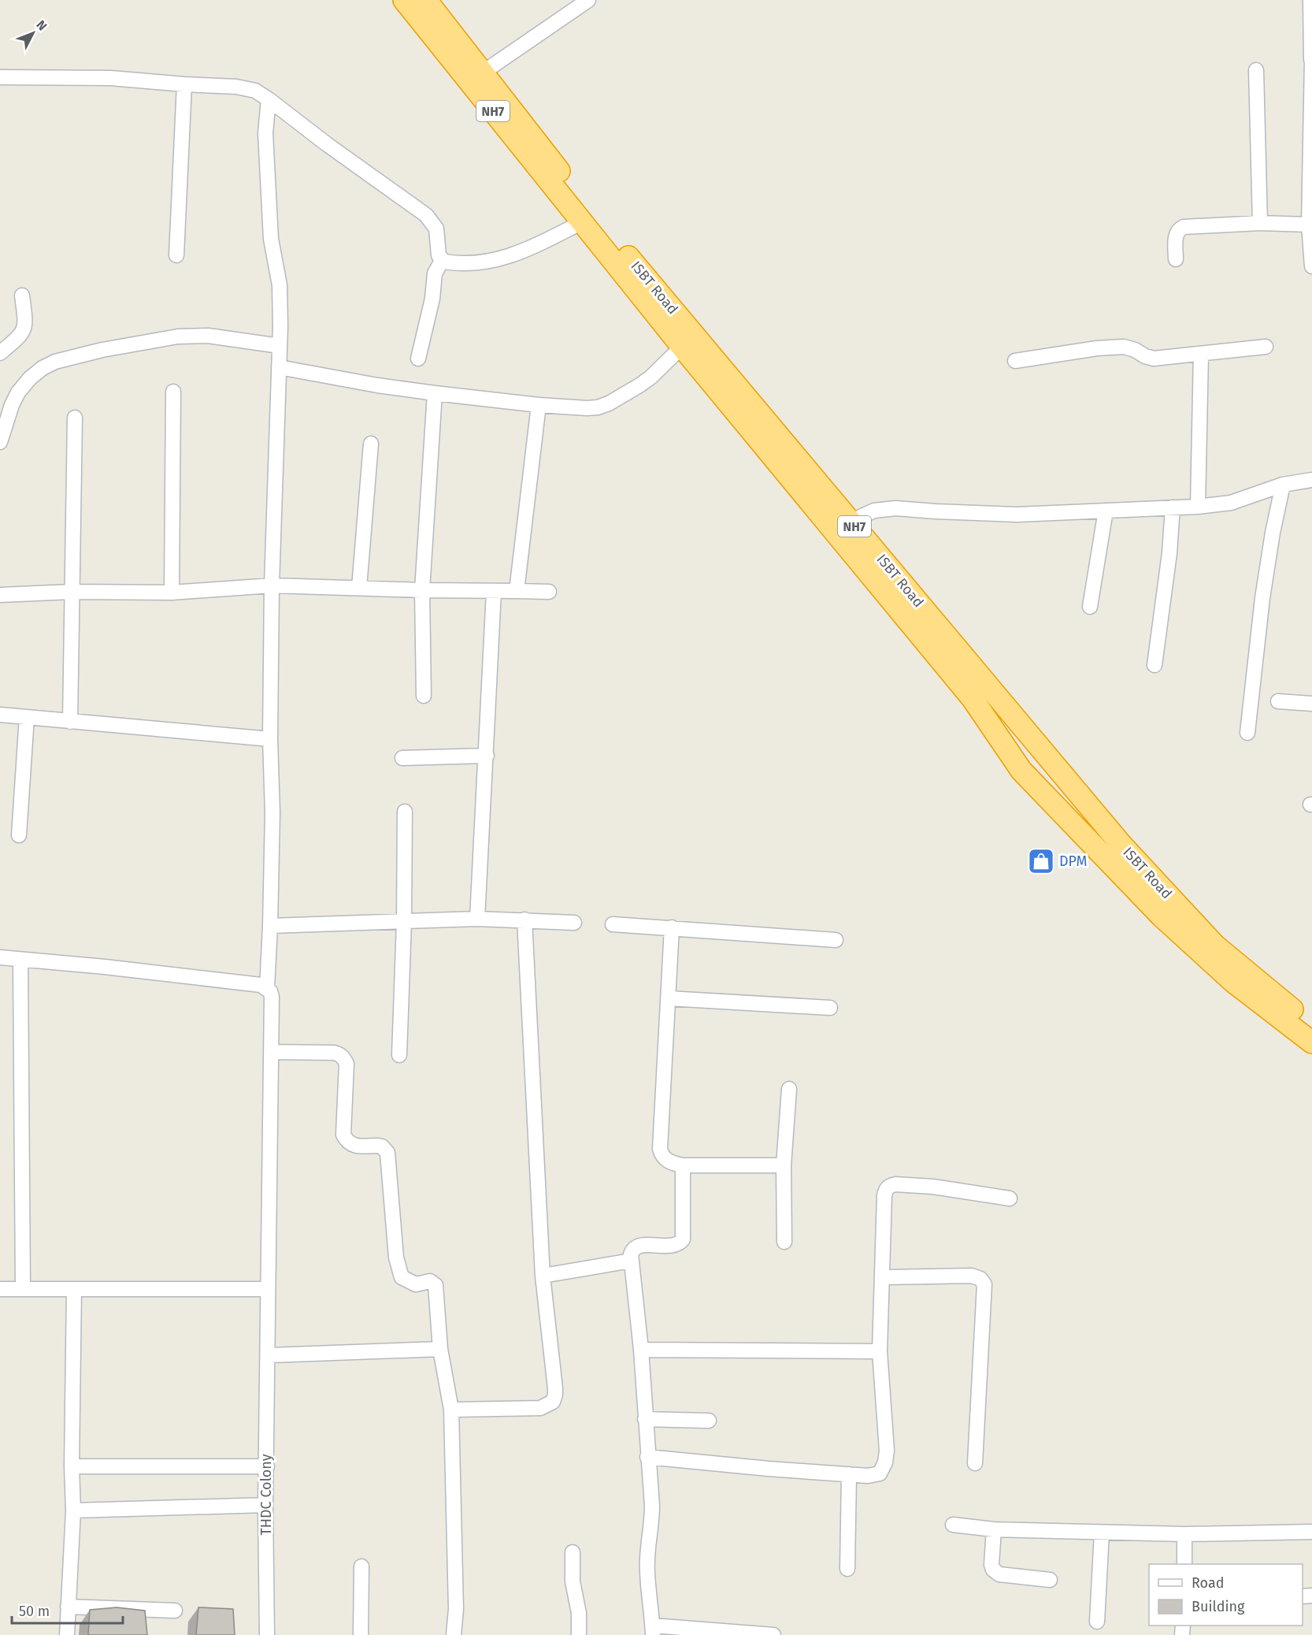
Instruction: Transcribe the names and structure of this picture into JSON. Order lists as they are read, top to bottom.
{
  "streets": {
    "highway": ["NH7", "ISBT Road"],
    "street": ["THDC Colony"]
  },
  "crossings": [
    ["NH7", "ISBT Road"]
  ],
  "places": {
    "shop": ["DPM"]
  },
  "legend": ["Road", "Building"],
  "scale_bar": "50 m",
  "north": "top right"
}
